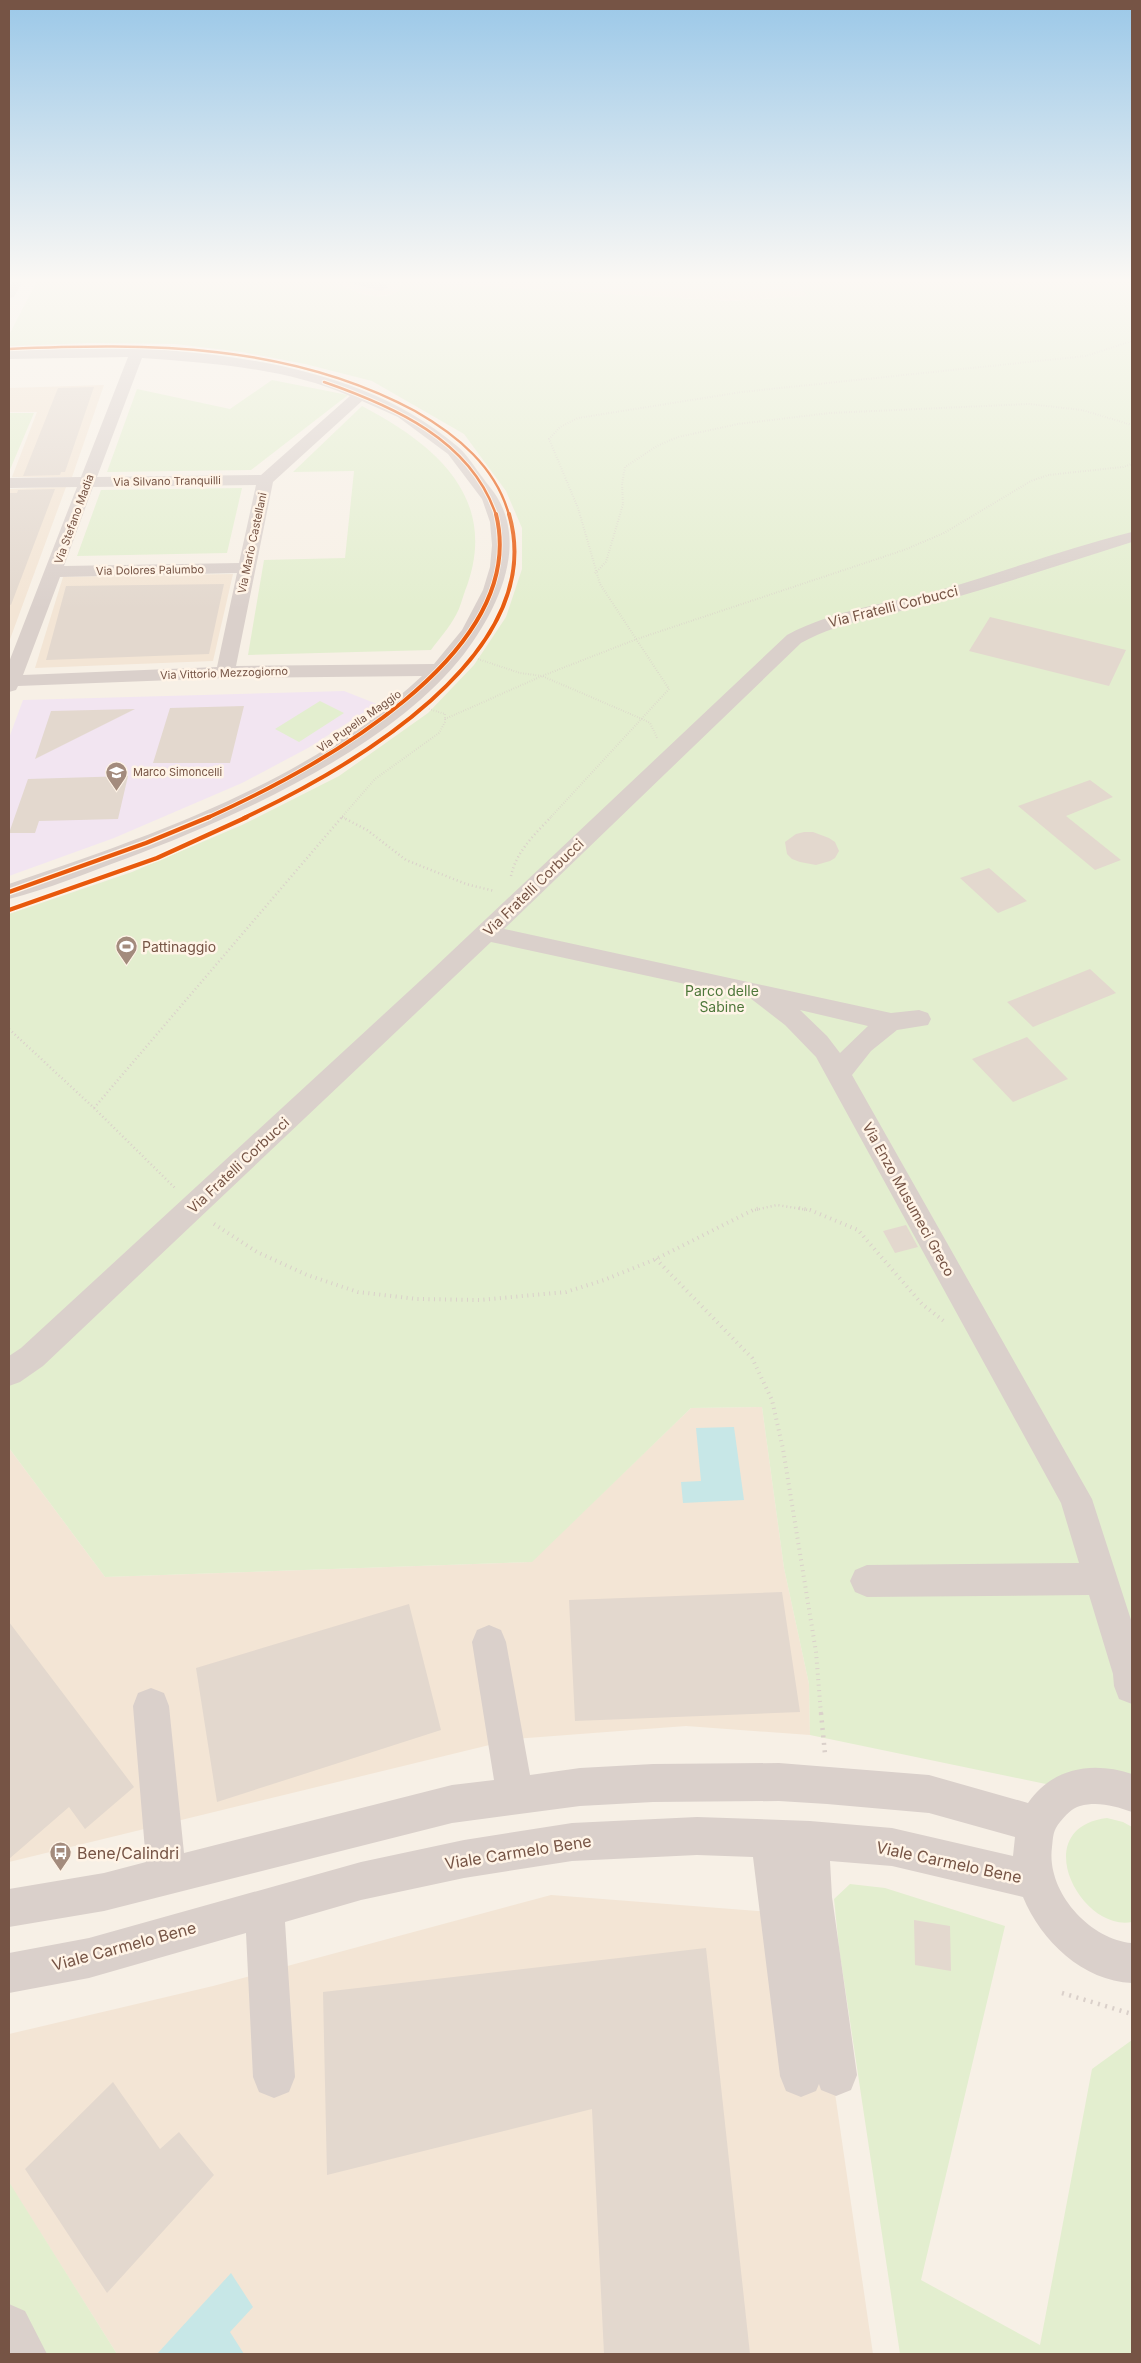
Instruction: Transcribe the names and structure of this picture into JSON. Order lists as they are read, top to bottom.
{
  "streets": {
    "street": [
      "Via Silvano Tranquilli",
      "Via Stefano Madia",
      "Via Mario Castellani",
      "Via Dolores Palumbo",
      "Via Fratelli Corbucci",
      "Via Vittorio Mezzogiorno",
      "Via Pupella Maggio",
      "Via Enzo Musumeci Greco",
      "Viale Carmelo Bene"
    ]
  },
  "crossings": [
    ["Via Silvano Tranquilli", "Via Stefano Madia"],
    ["Via Silvano Tranquilli", "Via Mario Castellani"],
    ["Via Stefano Madia", "Via Dolores Palumbo"],
    ["Via Stefano Madia", "Via Vittorio Mezzogiorno"],
    ["Via Mario Castellani", "Via Dolores Palumbo"],
    ["Via Mario Castellani", "Via Vittorio Mezzogiorno"],
    ["Via Mario Castellani", "Via Pupella Maggio"],
    ["Via Fratelli Corbucci", "Via Enzo Musumeci Greco"],
    ["Via Vittorio Mezzogiorno", "Via Pupella Maggio"]
  ],
  "parks": ["Parco delle Sabine"],
  "places": {
    "school or university": ["Marco Simoncelli"],
    "sports": ["Pattinaggio"],
    "bus stop": ["Bene/Calindri"]
  }
}
